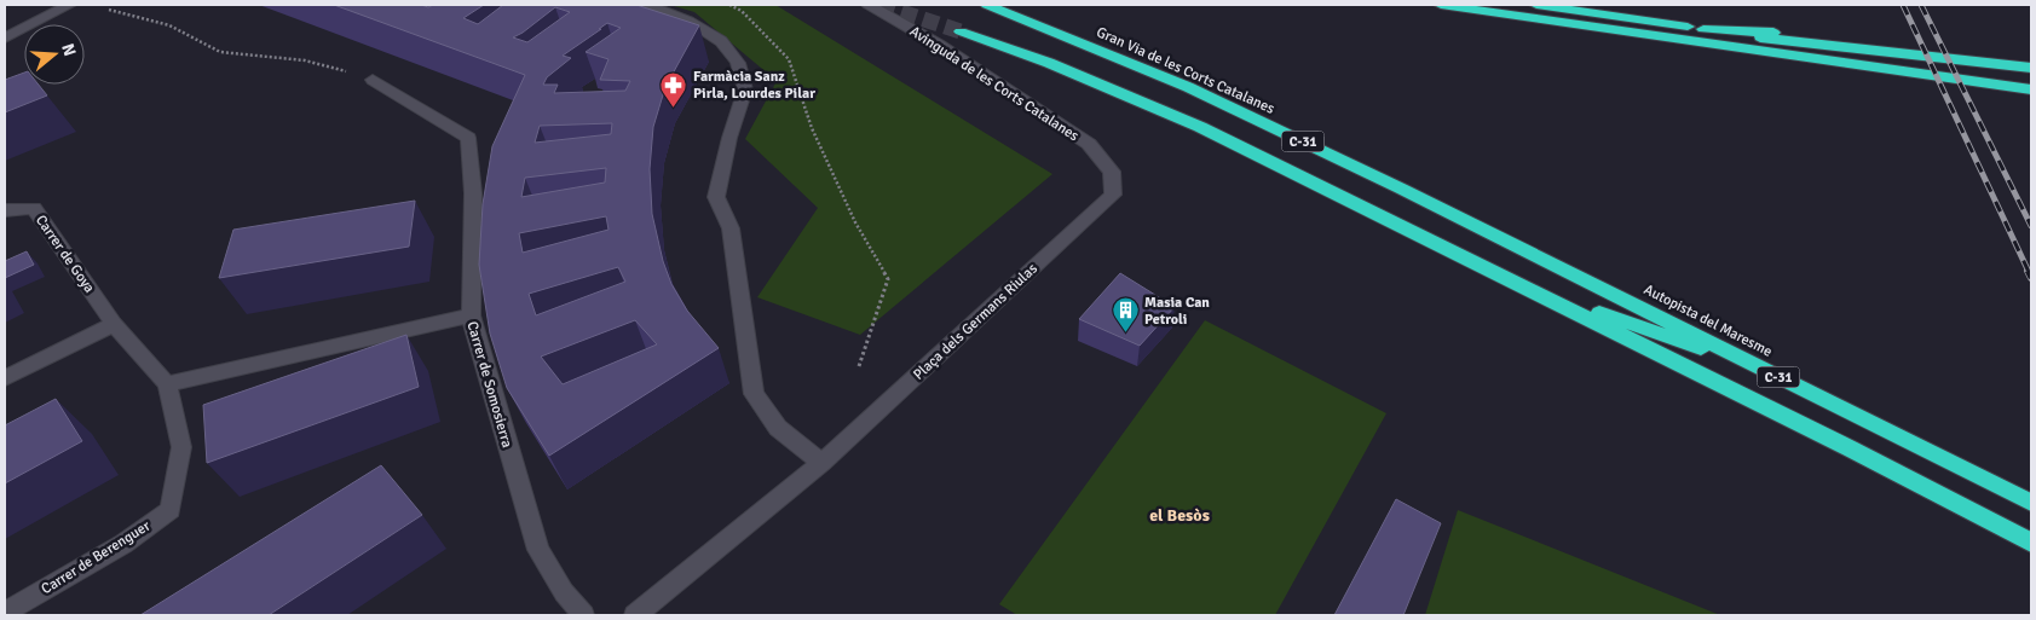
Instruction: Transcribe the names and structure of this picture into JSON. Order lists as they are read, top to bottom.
{
  "streets": {
    "highway": ["Gran Via de les Corts Catalanes", "C-31", "Autopista del Maresme"],
    "street": [
      "Avinguda de les Corts Catalanes",
      "Carrer de Goya",
      "Plaça dels Germans Riulas",
      "Carrer de Somosierra",
      "Carrer de Berenguer"
    ]
  },
  "crossings": [
    ["Gran Via de les Corts Catalanes", "Autopista del Maresme"],
    ["Avinguda de les Corts Catalanes", "Plaça dels Germans Riulas"]
  ],
  "districts": ["el Besòs"],
  "places": {
    "pharmacy": ["Farmàcia Sanz Pirla, Lourdes Pilar"],
    "building": ["Masia Can Petroli"]
  },
  "north": "right"
}
